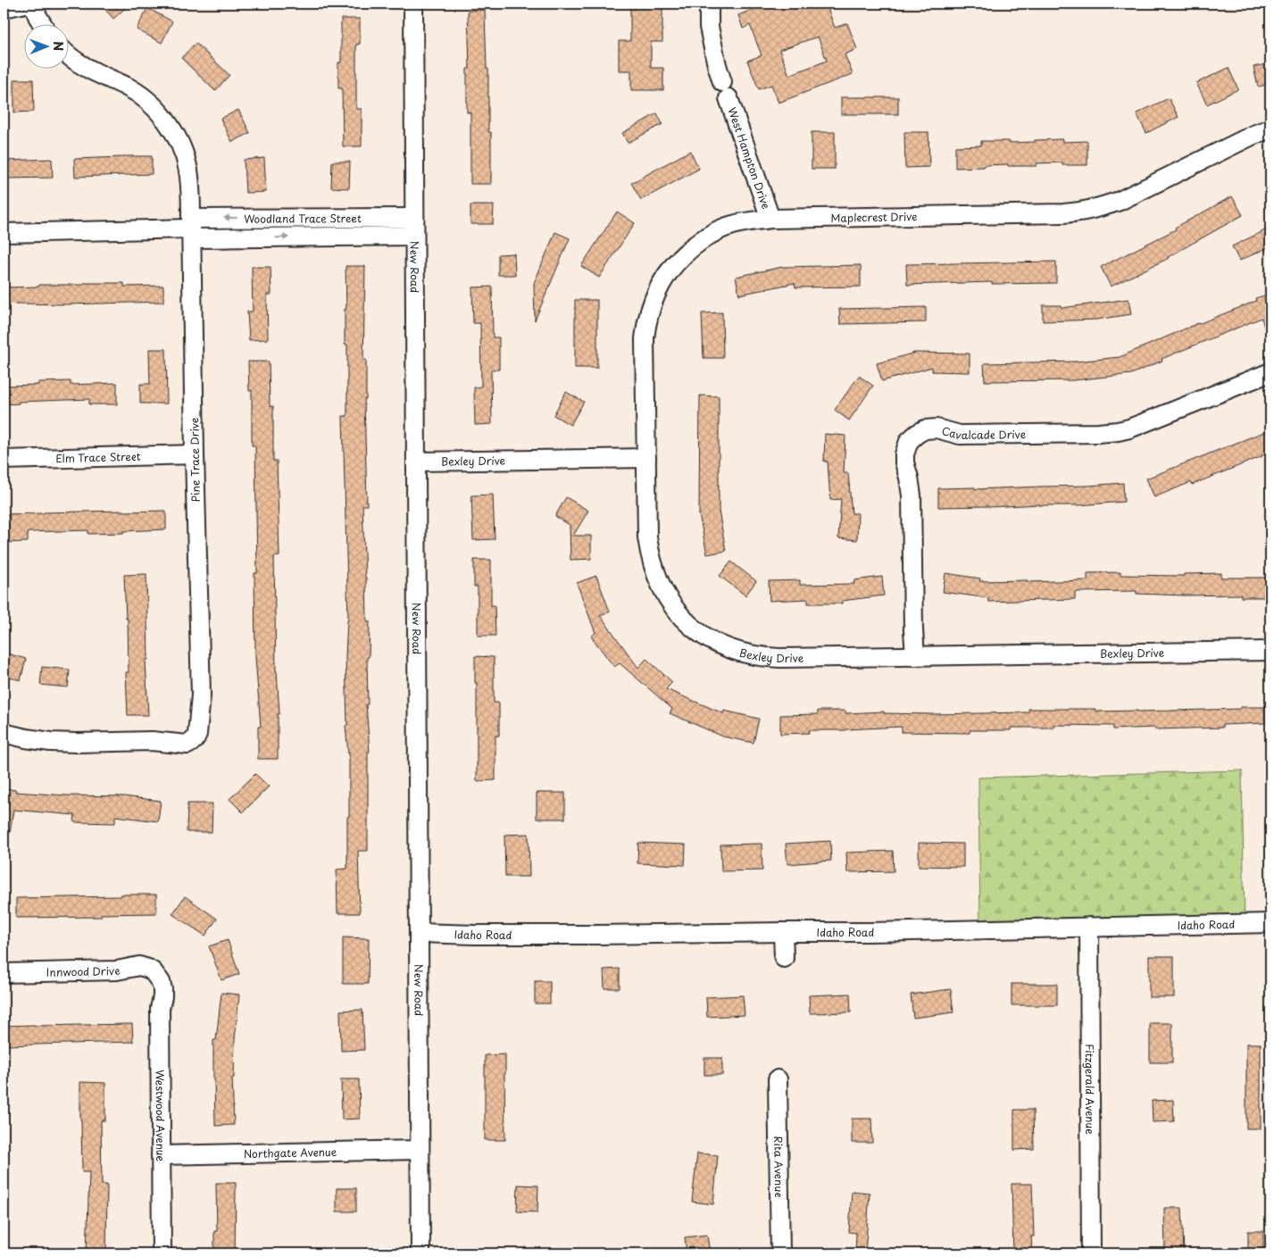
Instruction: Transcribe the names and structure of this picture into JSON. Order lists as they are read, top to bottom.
{
  "streets": {
    "street": [
      "West Hampton Drive",
      "Maplecrest Drive",
      "Woodland Trace Street",
      "New Road",
      "Cavalcade Drive",
      "Elm Trace Street",
      "Pine Trace Drive",
      "Bexley Drive",
      "Idaho Road",
      "Innwood Drive",
      "Fitzgerald Avenue",
      "Westwood Avenue",
      "Northgate Avenue",
      "Rita Avenue"
    ]
  },
  "crossings": [
    ["West Hampton Drive", "Maplecrest Drive"],
    ["Maplecrest Drive", "Bexley Drive"],
    ["Woodland Trace Street", "New Road"],
    ["Woodland Trace Street", "Pine Trace Drive"],
    ["New Road", "Bexley Drive"],
    ["New Road", "Idaho Road"],
    ["New Road", "Northgate Avenue"],
    ["Cavalcade Drive", "Bexley Drive"],
    ["Elm Trace Street", "Pine Trace Drive"],
    ["Idaho Road", "Fitzgerald Avenue"],
    ["Innwood Drive", "Westwood Avenue"],
    ["Westwood Avenue", "Northgate Avenue"]
  ],
  "north": "right"
}
